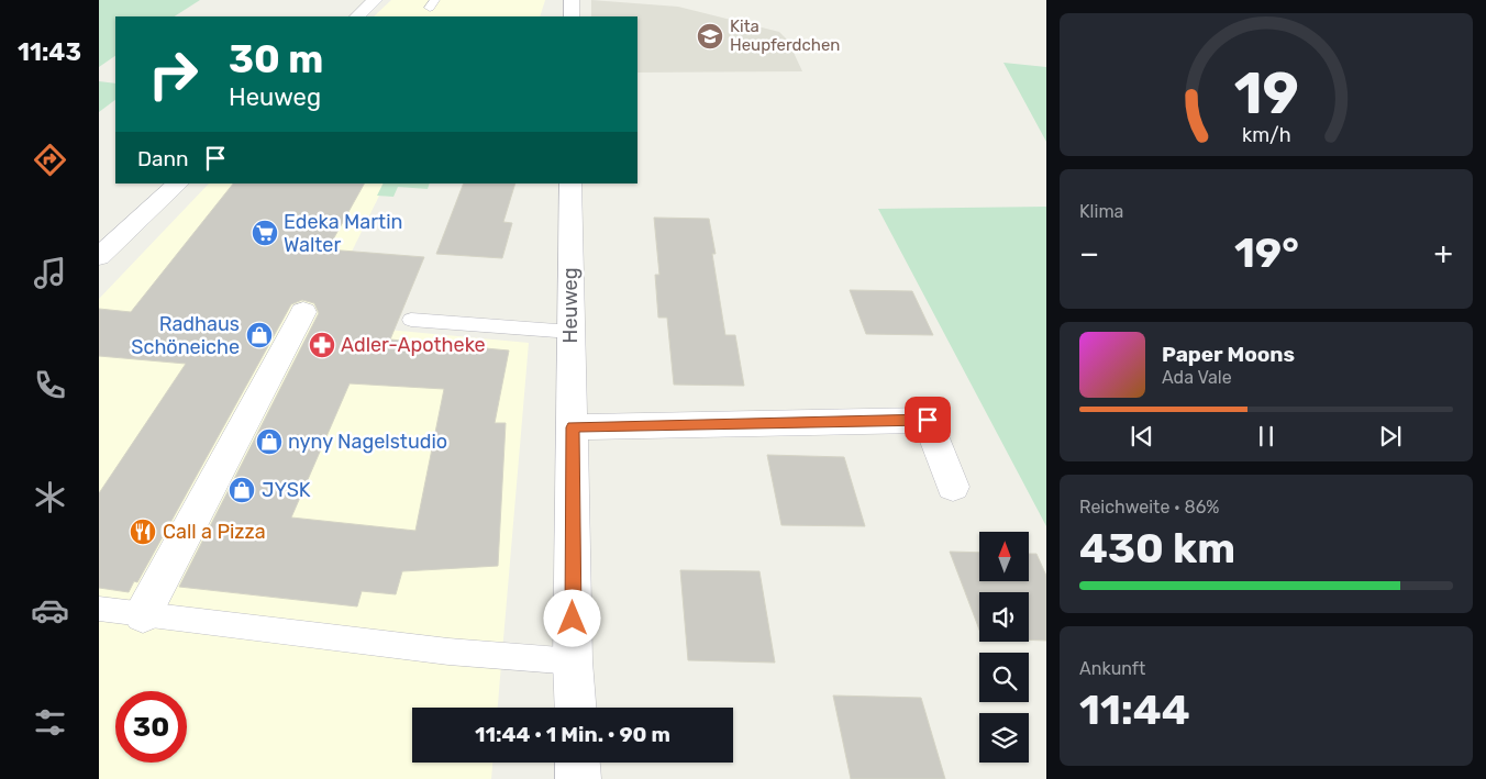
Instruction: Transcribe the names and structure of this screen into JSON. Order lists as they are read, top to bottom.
{
  "streets": {
    "street": ["Heuweg"]
  },
  "places": {
    "school or university": ["Kita Heupferdchen"],
    "supermarket": ["Edeka Martin Walter"],
    "shop": ["Radhaus Schöneiche", "nyny Nagelstudio", "JYSK"],
    "pharmacy": ["Adler-Apotheke"],
    "restaurant": ["Call a Pizza"]
  },
  "north": "top",
  "page": {
    "tabs": "11:43",
    "turn": ["30 m", "Heuweg"],
    "then": "Dann",
    "tile": [
      "Klima",
      ["Reichweite · 86%", "430 km"],
      ["Ankunft", "11:44"]
    ],
    "heat": ["−", "19°", "+"],
    "song": ["Paper Moons", "Ada Vale"],
    "limit": "30",
    "trip": "11:44 · 1 Min. · 90 m",
    "gauge": ["19", "km/h"]
  }
}
